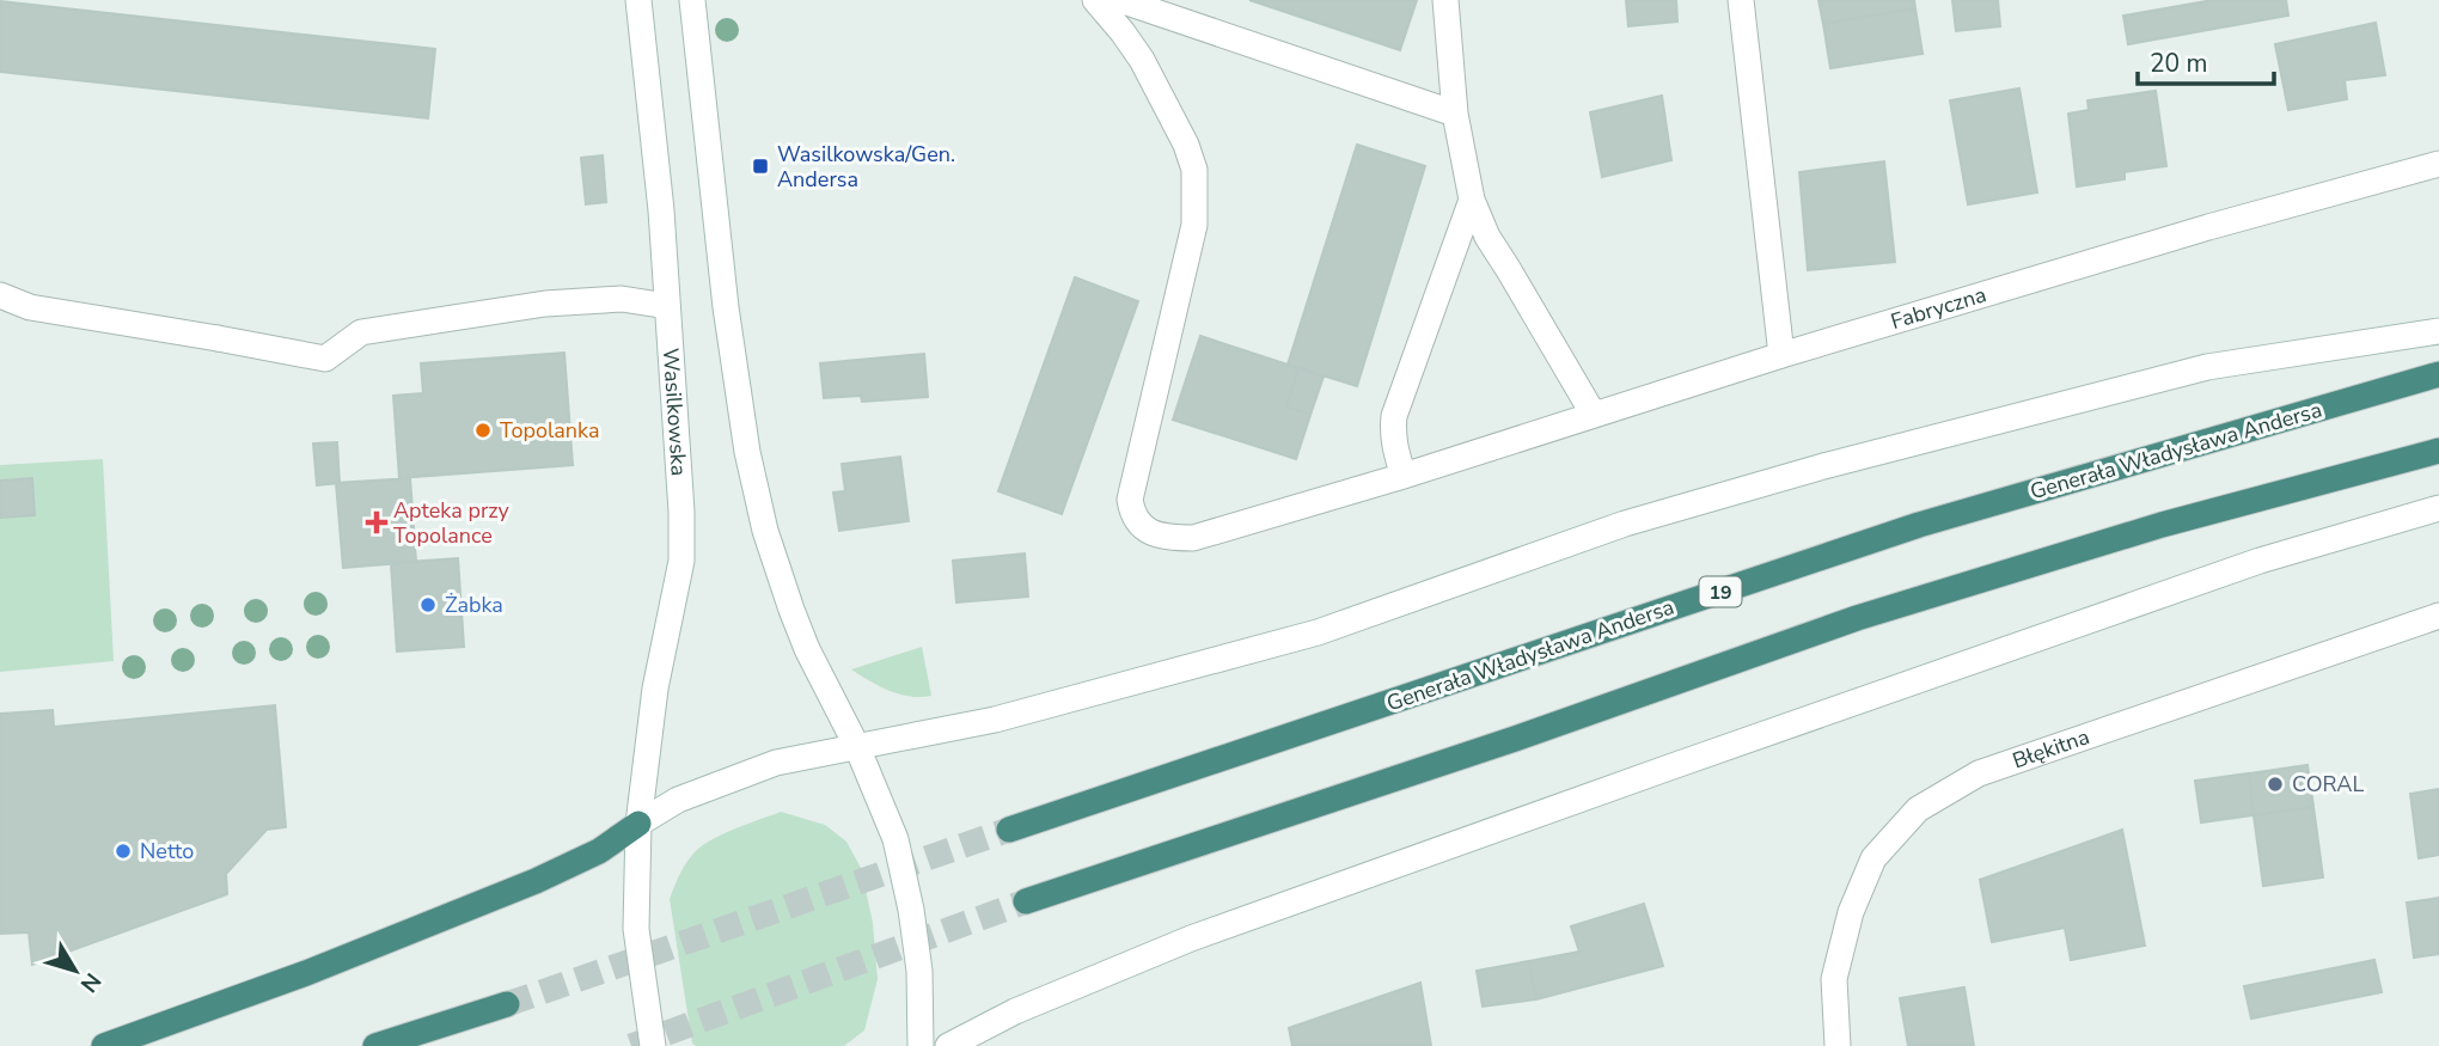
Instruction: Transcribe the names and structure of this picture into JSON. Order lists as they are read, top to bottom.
{
  "streets": {
    "highway": ["Generała Władysława Andersa", "19"],
    "main road": ["Fabryczna", "Wasilkowska", "Błękitna"]
  },
  "places": {
    "transit": ["Wasilkowska/Gen. Andersa"],
    "other": [
      "Topolanka",
      "Żabka",
      "CORAL",
      "Netto"
    ],
    "health": ["Apteka przy Topolance"]
  },
  "scale_bar": "20 m",
  "north": "bottom right"
}
